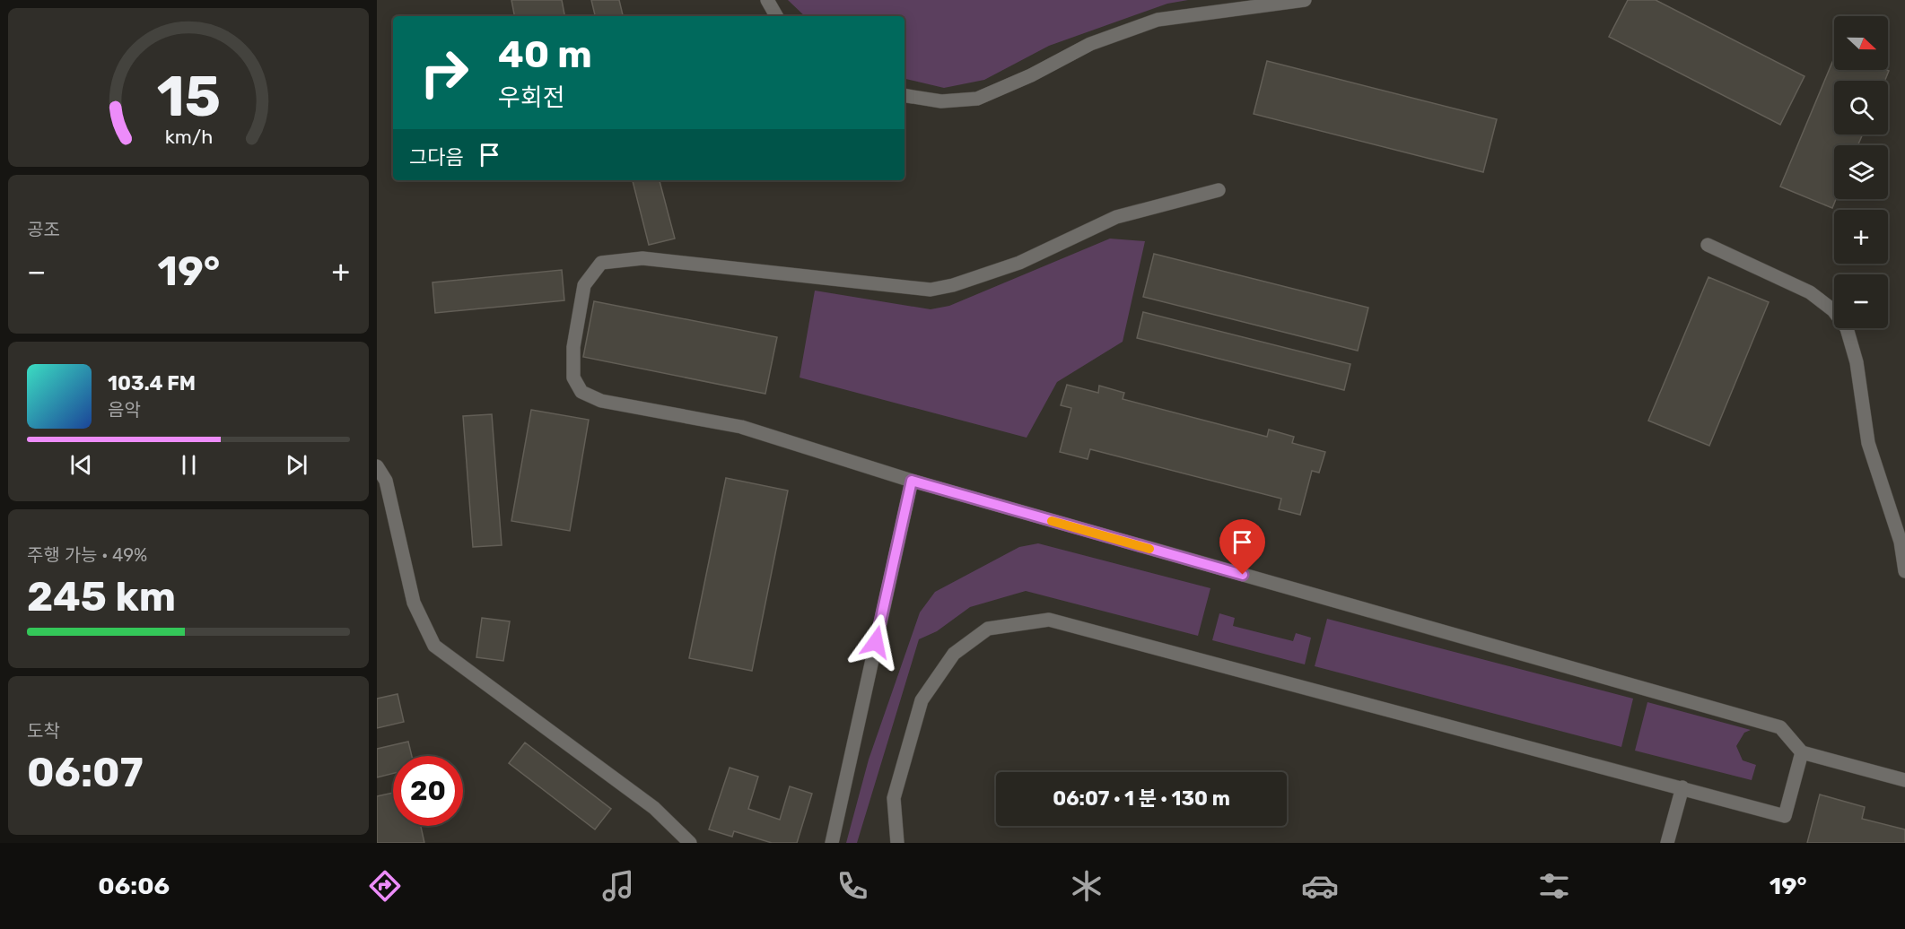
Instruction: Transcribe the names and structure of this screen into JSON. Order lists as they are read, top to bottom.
{
  "north": "right",
  "page": {
    "map_buttons": ["+", "−"],
    "turn": ["40 m", "우회전"],
    "then": "그다음",
    "tile": [
      "공조",
      ["주행 가능 · 49%", "245 km"],
      ["도착", "06:07"]
    ],
    "heat": ["−", "19°", "+"],
    "song": ["103.4 FM", "음악"],
    "limit": "20",
    "trip": "06:07 · 1 분 · 130 m",
    "tabs": ["06:06", "19°"],
    "gauge": ["15", "km/h"]
  }
}
